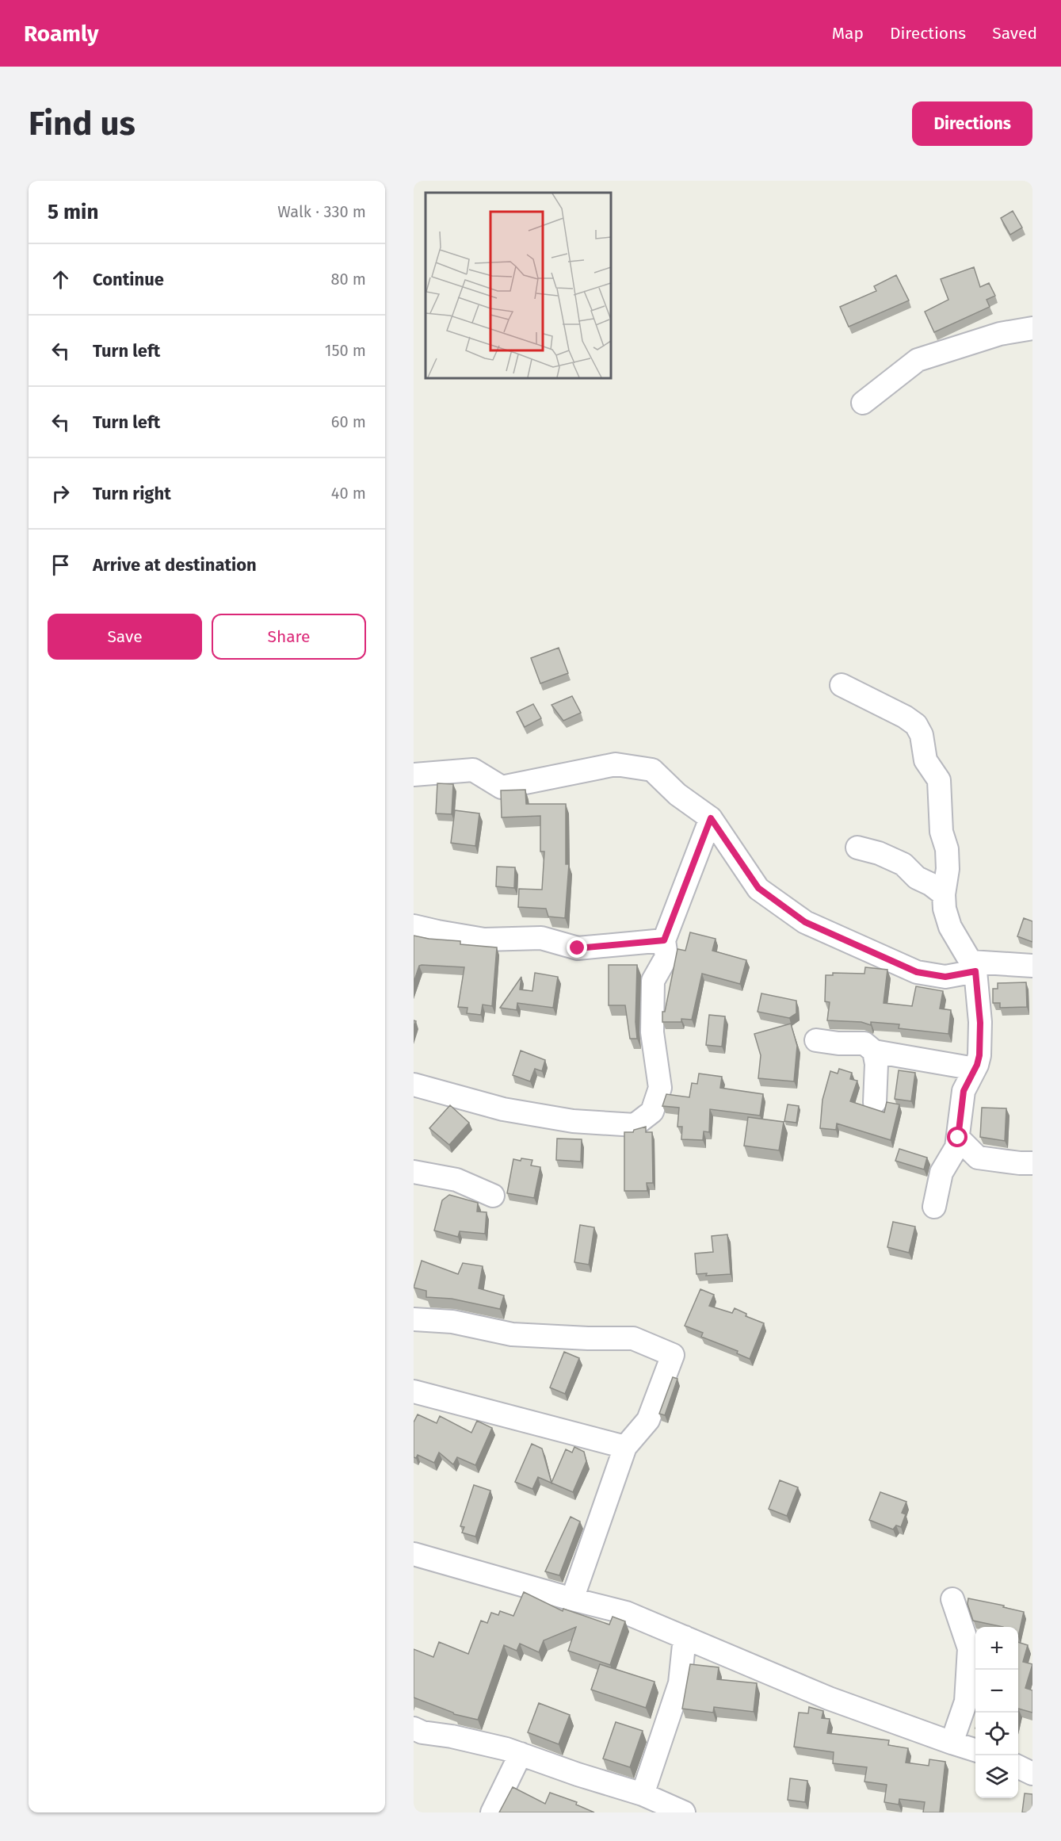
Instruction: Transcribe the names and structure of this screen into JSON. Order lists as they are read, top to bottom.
{
  "page": {
    "header": "Roamly",
    "nav": ["Map", "Directions", "Saved"],
    "buttons": [
      "Directions",
      ["Save", "Share"]
    ],
    "title": "Find us",
    "heading": ["5 min", "Walk · 330 m"],
    "list": [
      ["Continue", "80 m"],
      ["Turn left", "150 m"],
      ["Turn left", "60 m"],
      ["Turn right", "40 m"],
      "Arrive at destination"
    ],
    "map_buttons": ["+", "−"]
  }
}
